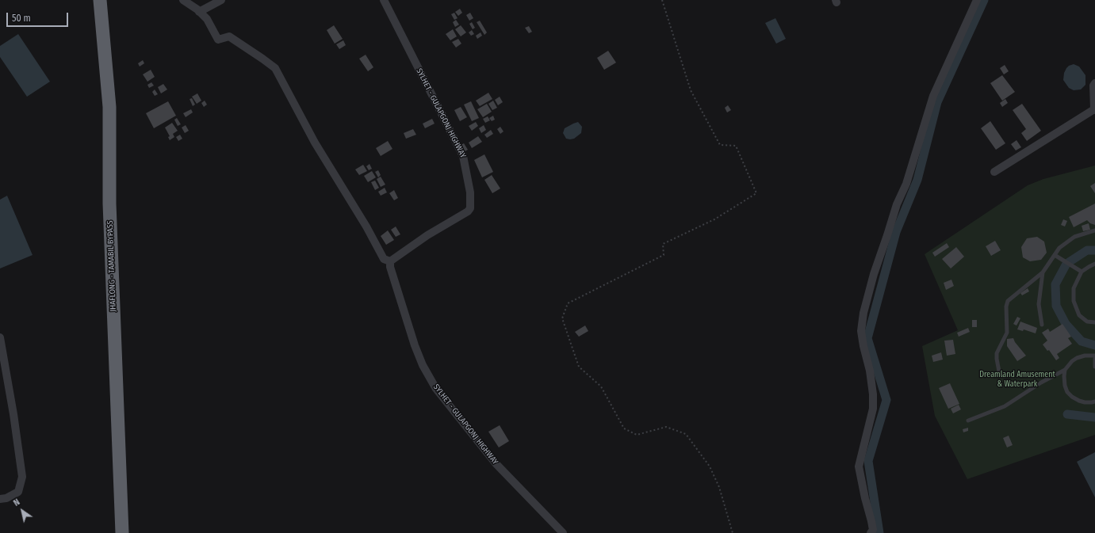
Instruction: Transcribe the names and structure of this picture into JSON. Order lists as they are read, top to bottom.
{
  "streets": {
    "highway": ["JHAFLONG - TAMABIL BYPASS"],
    "street": ["SYLHET - GULAPGONJ HIGHWAY"]
  },
  "parks": ["Dreamland Amusement & Waterpark"],
  "scale_bar": "50 m",
  "north": "top left"
}
